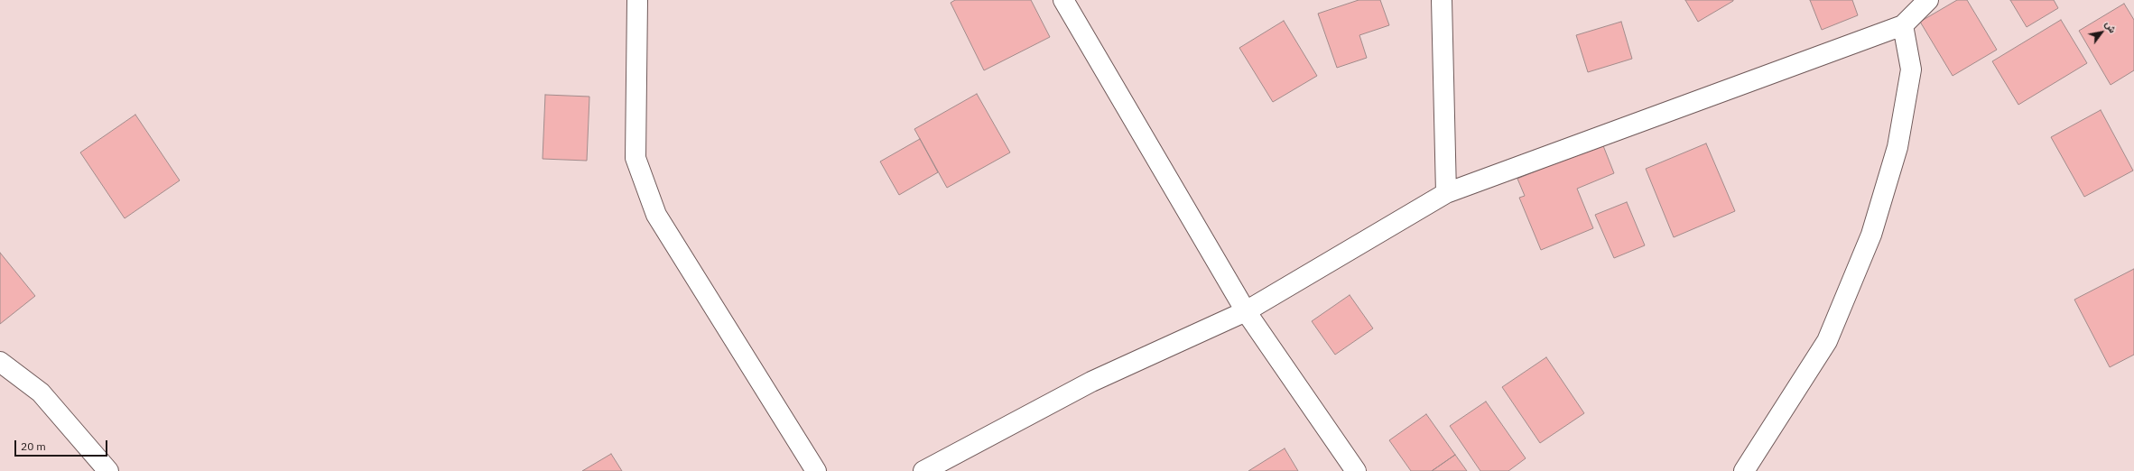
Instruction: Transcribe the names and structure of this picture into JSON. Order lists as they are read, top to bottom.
{
  "scale_bar": "20 m",
  "north": "top right"
}
